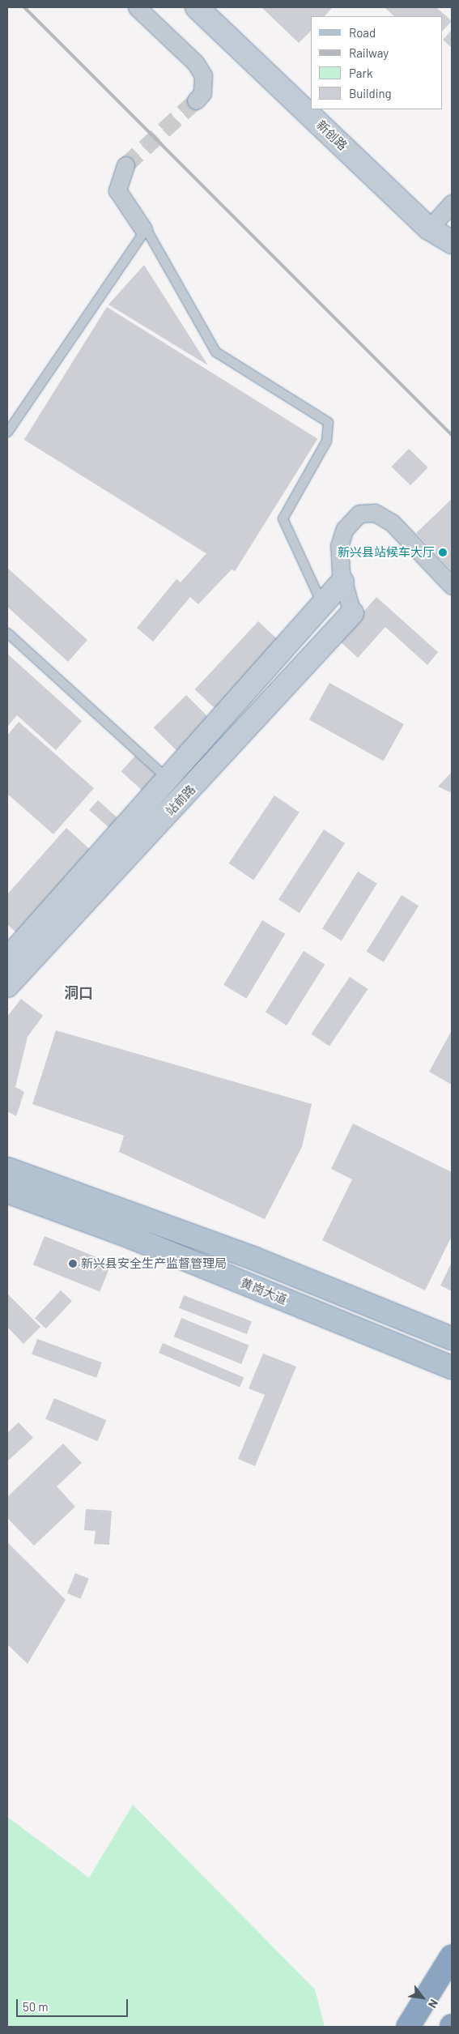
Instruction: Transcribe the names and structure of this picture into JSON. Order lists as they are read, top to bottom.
{
  "streets": {
    "main road": ["黄岗大道"],
    "street": ["新创路", "站前路"]
  },
  "districts": ["洞口"],
  "places": ["新兴县站候车大厅", "新兴县安全生产监督管理局"],
  "legend": [
    "Road",
    "Railway",
    "Park",
    "Building"
  ],
  "scale_bar": "50 m",
  "north": "bottom right"
}
